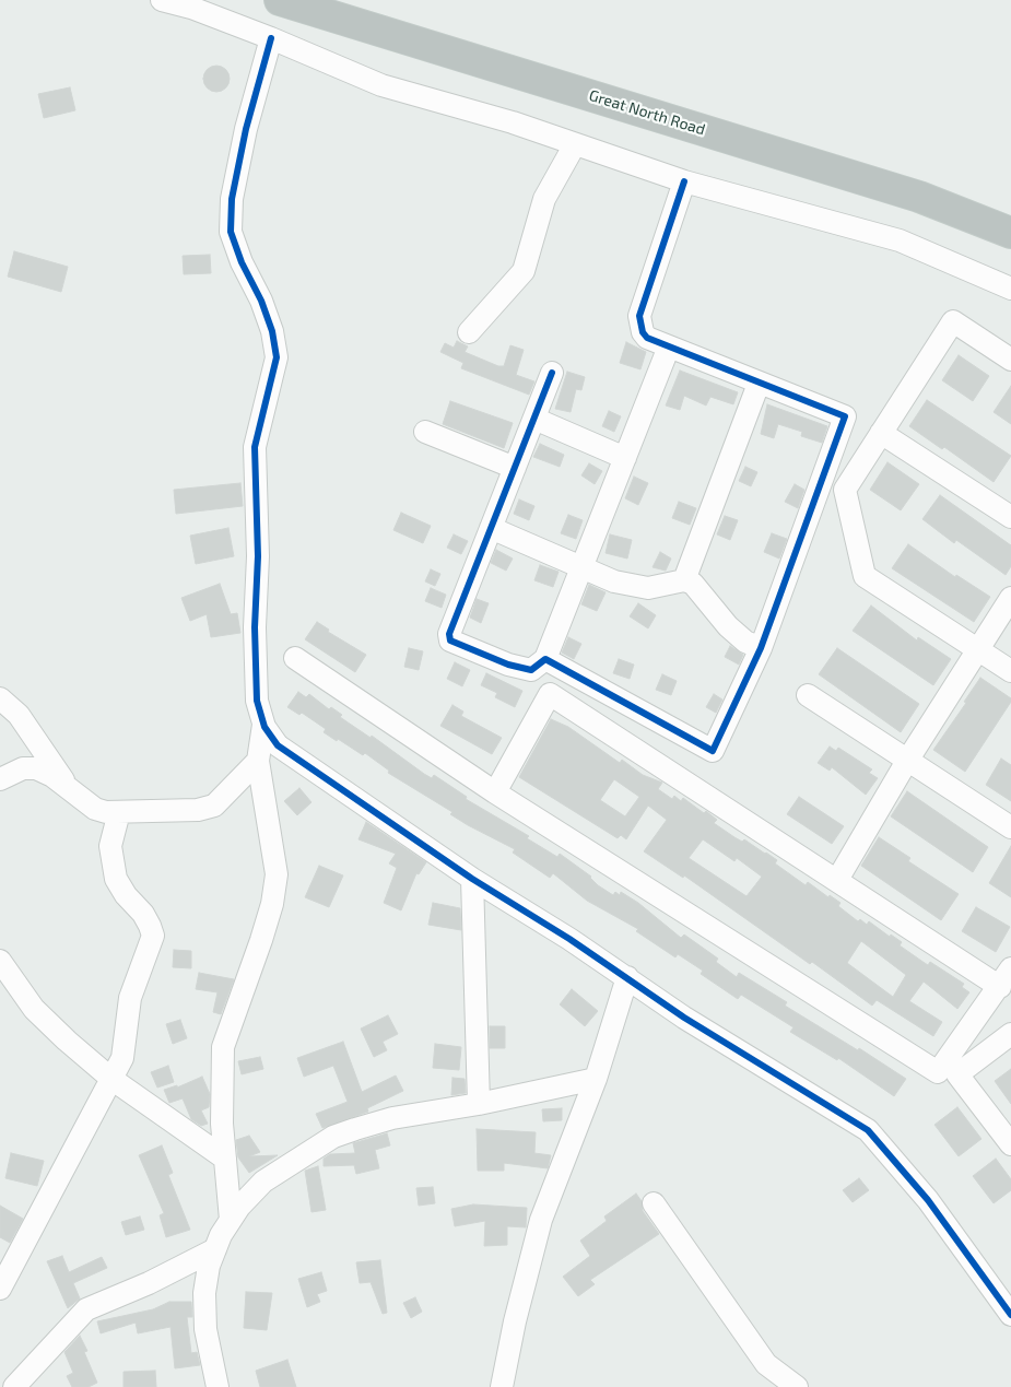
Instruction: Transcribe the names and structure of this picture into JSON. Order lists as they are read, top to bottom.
{
  "streets": {
    "highway": ["Great North Road"]
  }
}
